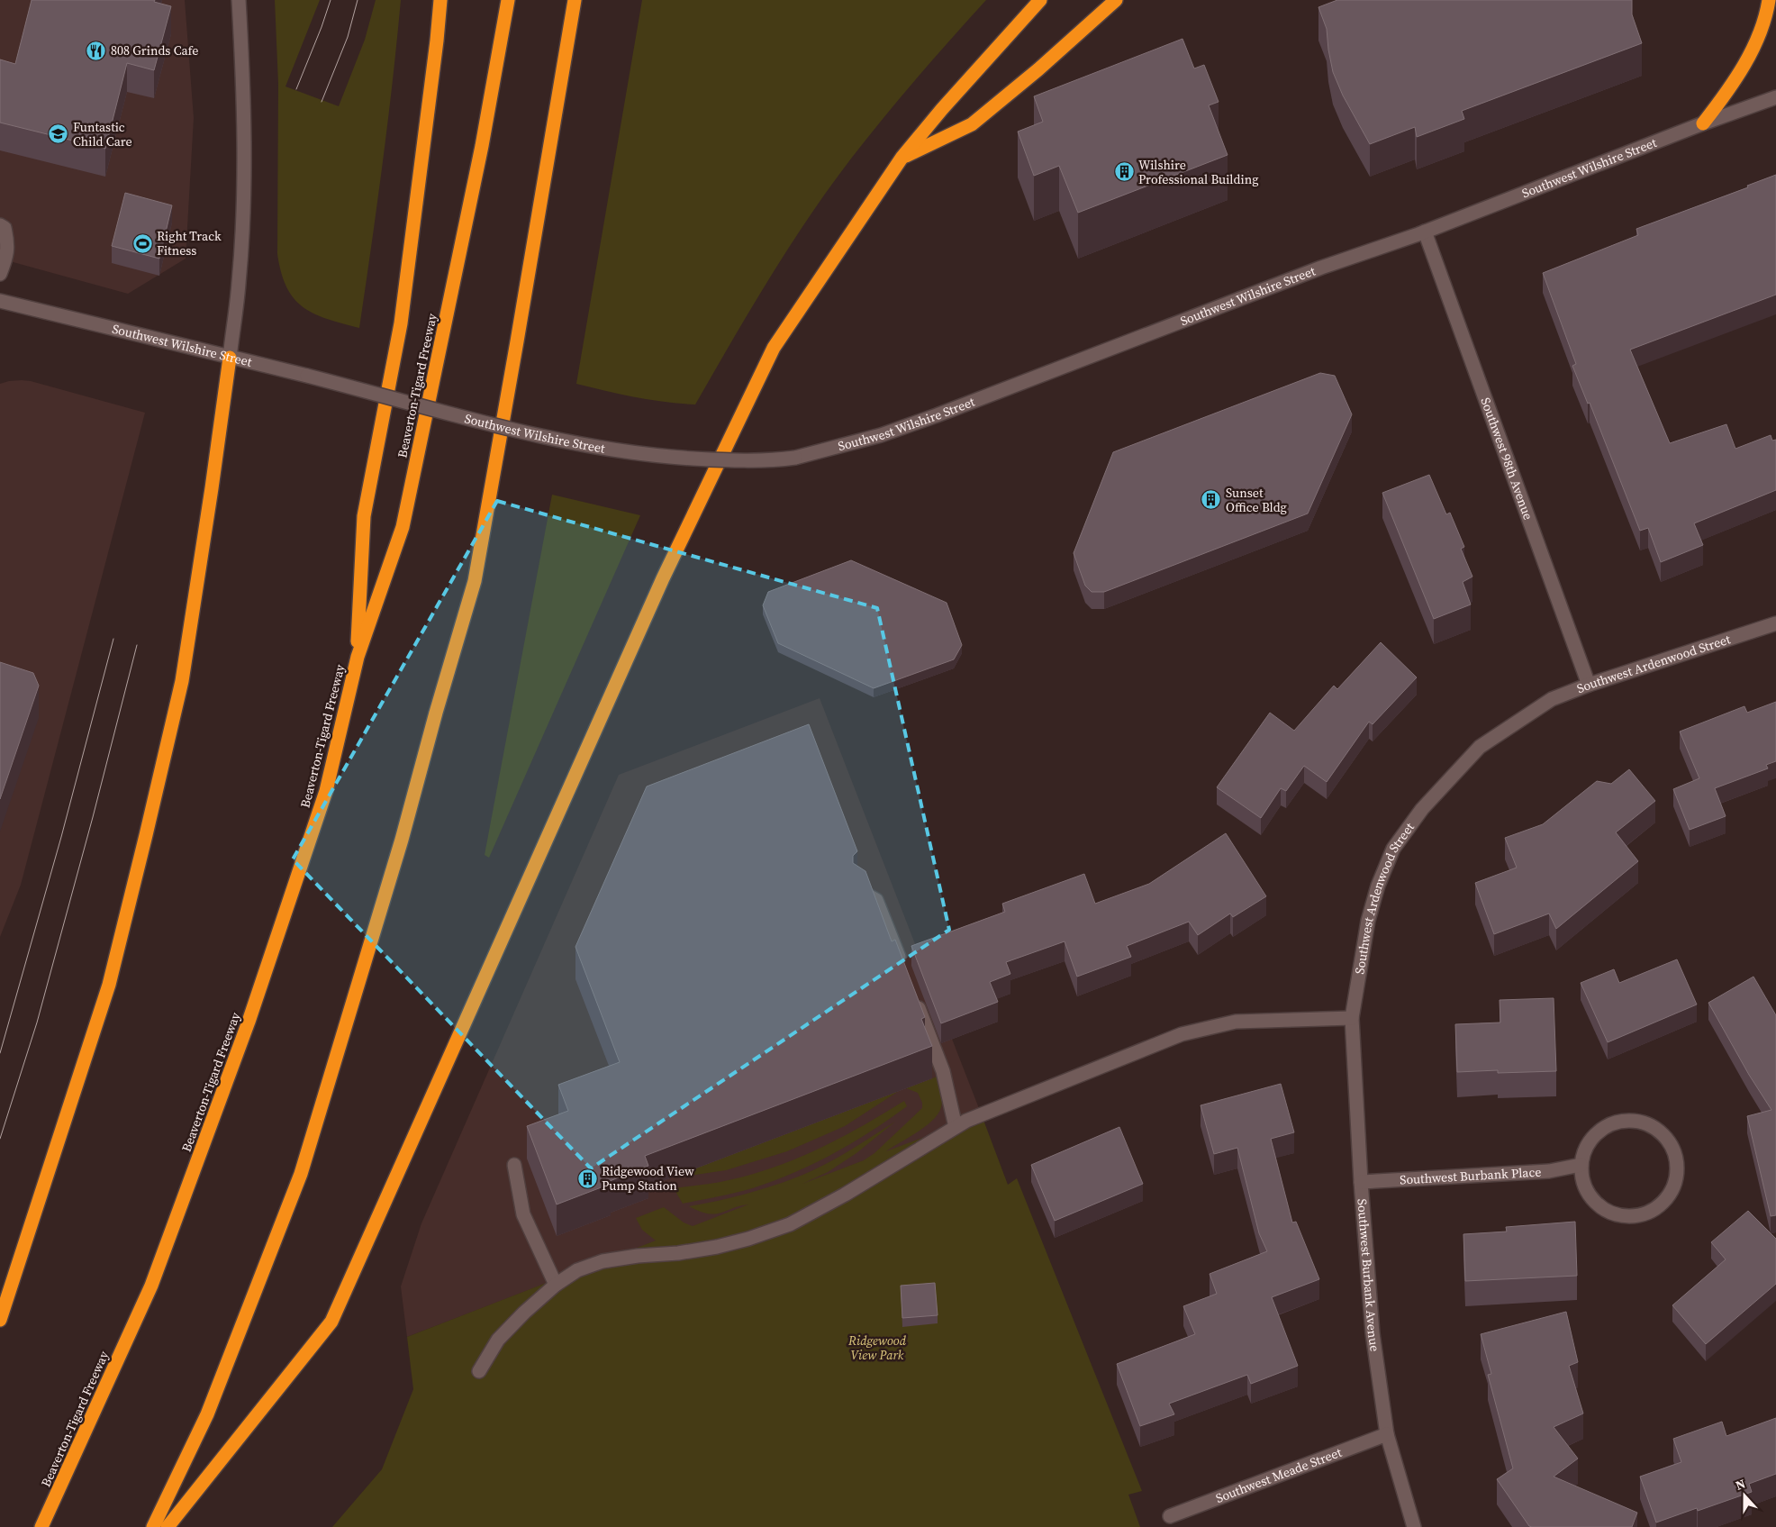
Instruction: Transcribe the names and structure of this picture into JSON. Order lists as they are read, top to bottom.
{
  "streets": {
    "highway": ["Beaverton-Tigard Freeway"],
    "street": [
      "Southwest Wilshire Street",
      "Southwest 98th Avenue",
      "Southwest Ardenwood Street",
      "Southwest Burbank Place",
      "Southwest Burbank Avenue",
      "Southwest Meade Street"
    ]
  },
  "crossings": [
    ["Southwest Wilshire Street", "Southwest 98th Avenue"],
    ["Southwest 98th Avenue", "Southwest Ardenwood Street"],
    ["Southwest Ardenwood Street", "Southwest Burbank Avenue"],
    ["Southwest Burbank Place", "Southwest Burbank Avenue"],
    ["Southwest Burbank Avenue", "Southwest Meade Street"]
  ],
  "parks": ["Ridgewood View Park"],
  "places": {
    "restaurant": ["808 Grinds Cafe"],
    "school or university": ["Funtastic Child Care"],
    "building": ["Wilshire Professional Building", "Sunset Office Bldg", "Ridgewood View Pump Station"],
    "sports": ["Right Track Fitness"]
  },
  "north": "top"
}
